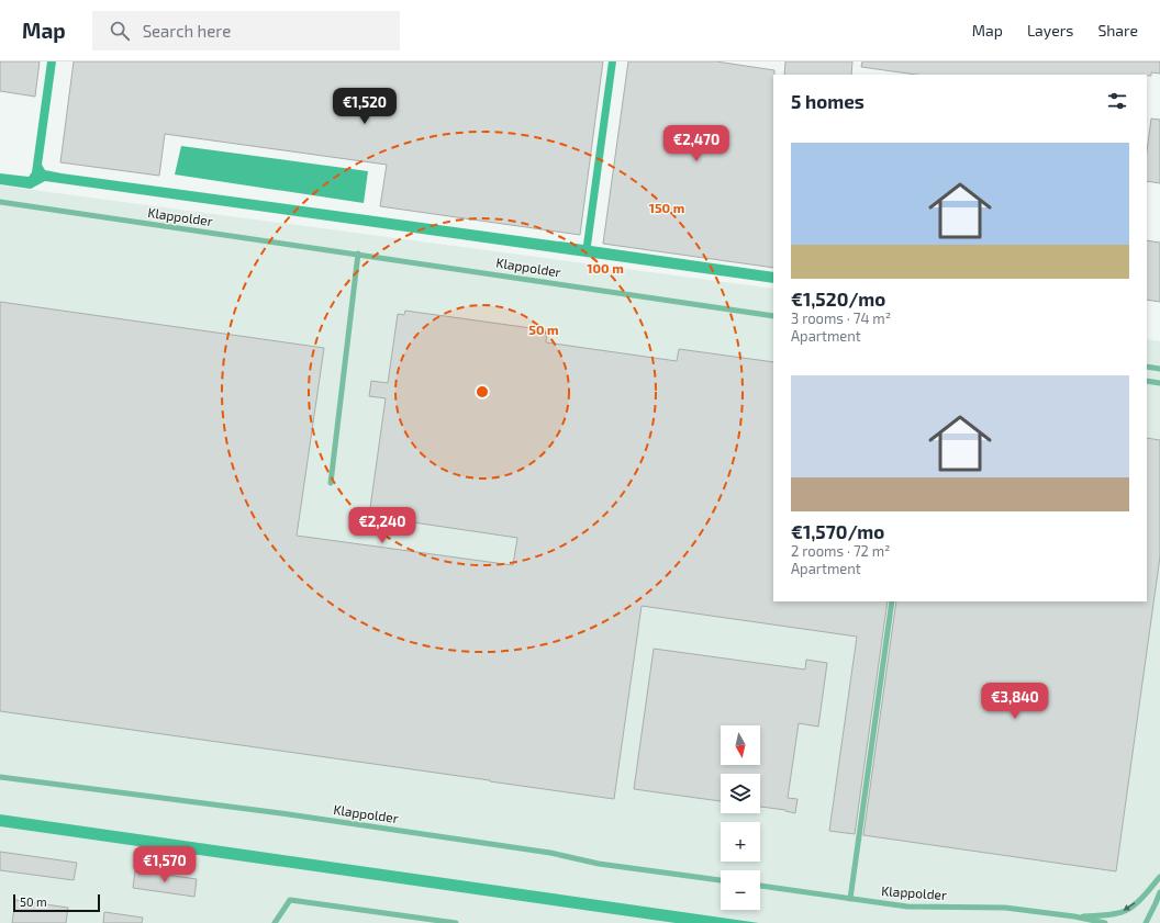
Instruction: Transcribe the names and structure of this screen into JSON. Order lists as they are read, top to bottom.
{
  "streets": {
    "lane": ["Klappolder"]
  },
  "scale_bar": "50 m",
  "north": "bottom",
  "page": {
    "header": "Map",
    "search": "Search here",
    "nav": ["Map", "Layers", "Share"],
    "heading": "5 homes",
    "price": [
      "€1,520",
      "€2,470",
      "€2,240",
      "€3,840",
      "€1,570"
    ],
    "list": [
      {
        "name": "€1,520/mo",
        "note": "3 rooms · 74 m² · Apartment"
      },
      {
        "name": "€1,570/mo",
        "note": "2 rooms · 72 m² · Apartment"
      }
    ],
    "map_buttons": ["+", "−"],
    "scale": "50 m"
  },
  "rings": ["150 m", "100 m", "50 m"]
}
